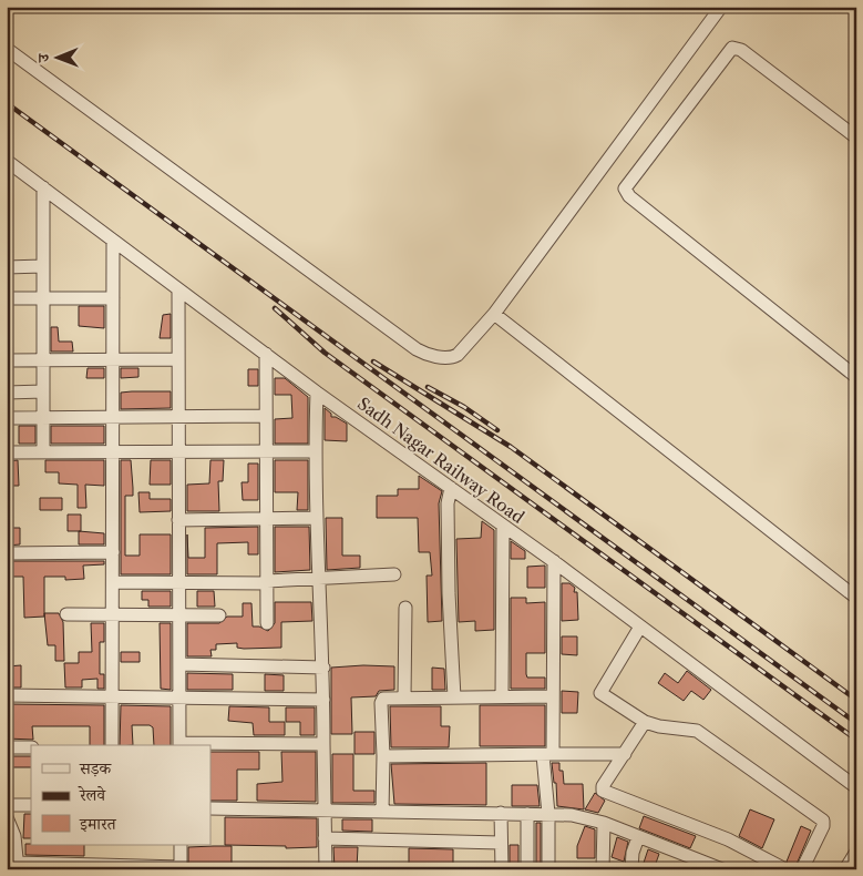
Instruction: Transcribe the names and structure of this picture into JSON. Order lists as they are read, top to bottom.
{
  "streets": {
    "street": ["Sadh Nagar Railway Road"]
  },
  "legend": ["सड़क", "रेलवे", "इमारत"],
  "north": "left"
}
